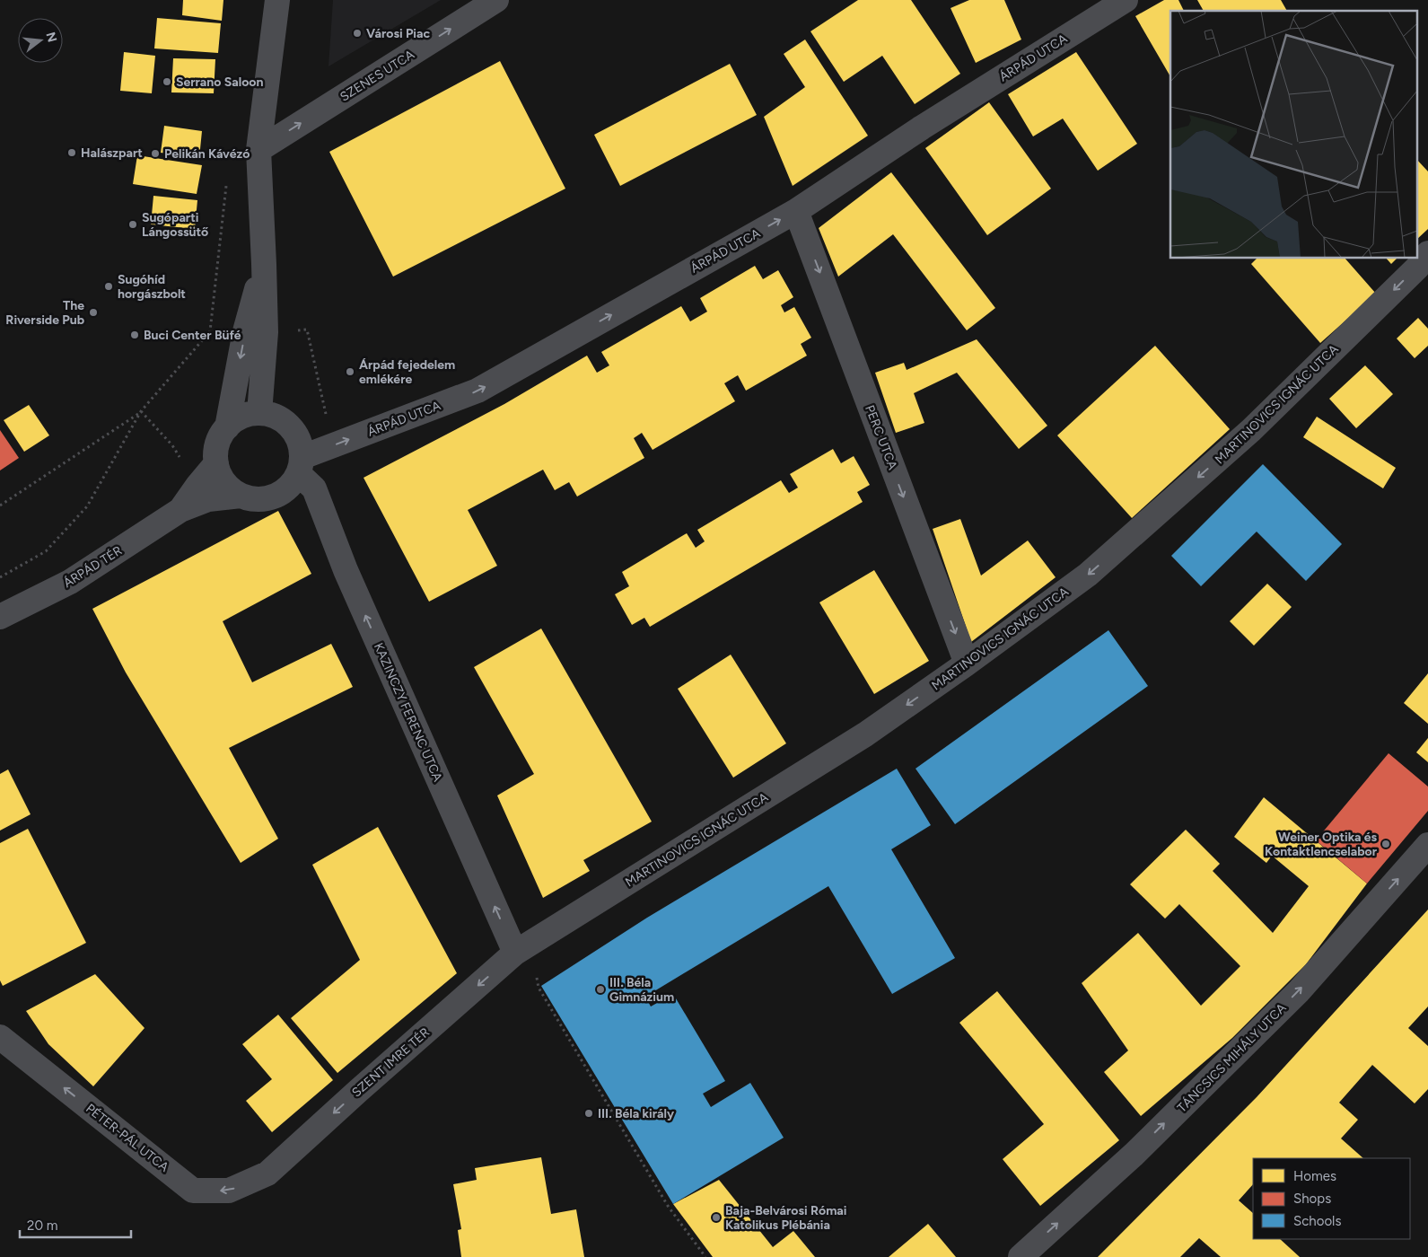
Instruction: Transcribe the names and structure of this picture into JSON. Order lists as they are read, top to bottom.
{
  "streets": {
    "street": [
      "ÁRPÁD UTCA",
      "SZENES UTCA",
      "MARTINOVICS IGNÁC UTCA",
      "PERC UTCA",
      "ÁRPÁD TÉR",
      "KAZINCZY FERENC UTCA",
      "TÁNCSICS MIHÁLY UTCA",
      "SZENT IMRE TÉR",
      "PÉTER-PÁL UTCA"
    ]
  },
  "crossings": [
    ["ÁRPÁD UTCA", "PERC UTCA"],
    ["ÁRPÁD UTCA", "ÁRPÁD TÉR"],
    ["ÁRPÁD UTCA", "KAZINCZY FERENC UTCA"],
    ["MARTINOVICS IGNÁC UTCA", "PERC UTCA"],
    ["MARTINOVICS IGNÁC UTCA", "KAZINCZY FERENC UTCA"],
    ["MARTINOVICS IGNÁC UTCA", "SZENT IMRE TÉR"],
    ["ÁRPÁD TÉR", "KAZINCZY FERENC UTCA"],
    ["KAZINCZY FERENC UTCA", "SZENT IMRE TÉR"],
    ["SZENT IMRE TÉR", "PÉTER-PÁL UTCA"]
  ],
  "one_way": [
    "ÁRPÁD UTCA",
    "SZENES UTCA",
    "MARTINOVICS IGNÁC UTCA",
    "PERC UTCA",
    "KAZINCZY FERENC UTCA",
    "TÁNCSICS MIHÁLY UTCA",
    "SZENT IMRE TÉR",
    "PÉTER-PÁL UTCA"
  ],
  "places": [
    "Városi Piac",
    "Serrano Saloon",
    "Halászpart",
    "Pelikán Kávézó",
    "Sugóparti Lángossütő",
    "Sugóhíd horgászbolt",
    "The Riverside Pub",
    "Buci Center Büfé",
    "Árpád fejedelem emlékére",
    "Weiner Optika és Kontaktlencselabor",
    "III. Béla Gimnázium",
    "III. Béla király",
    "Baja-Belvárosi Római Katolikus Plébánia"
  ],
  "legend": ["Homes", "Shops", "Schools"],
  "scale_bar": "20 m",
  "north": "right"
}
